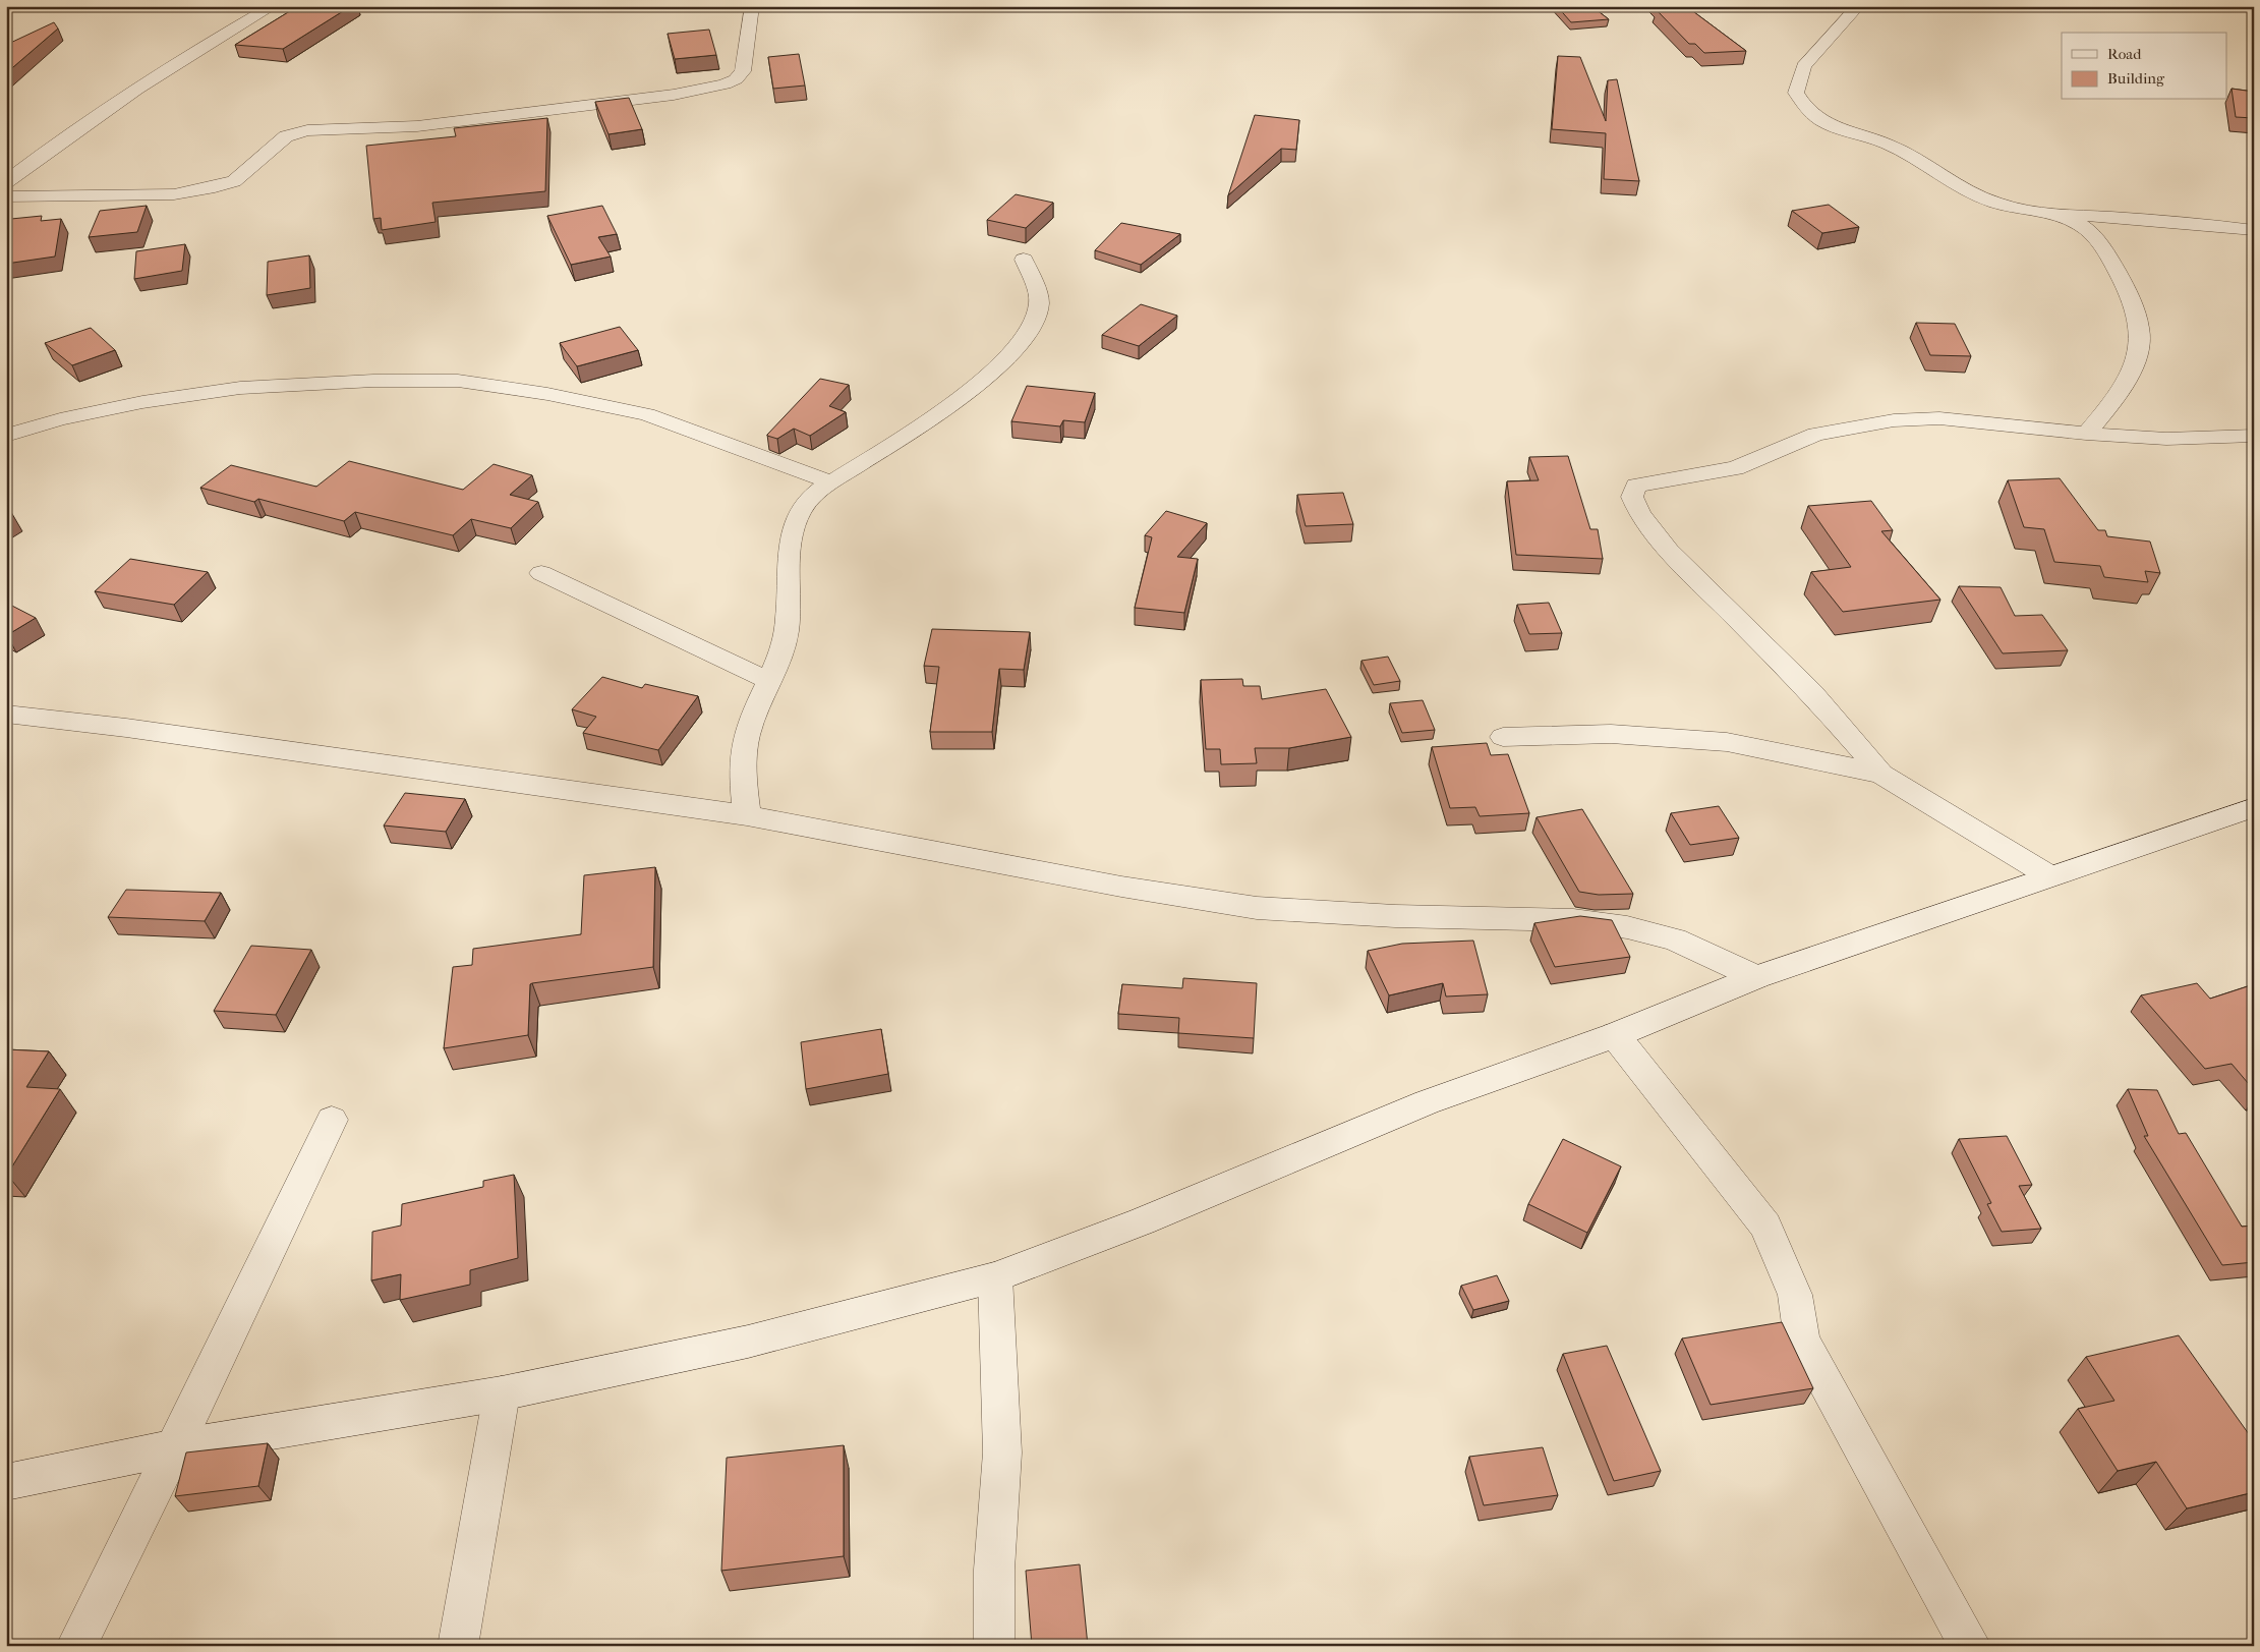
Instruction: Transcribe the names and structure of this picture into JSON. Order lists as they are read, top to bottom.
{
  "legend": ["Road", "Building"]
}
